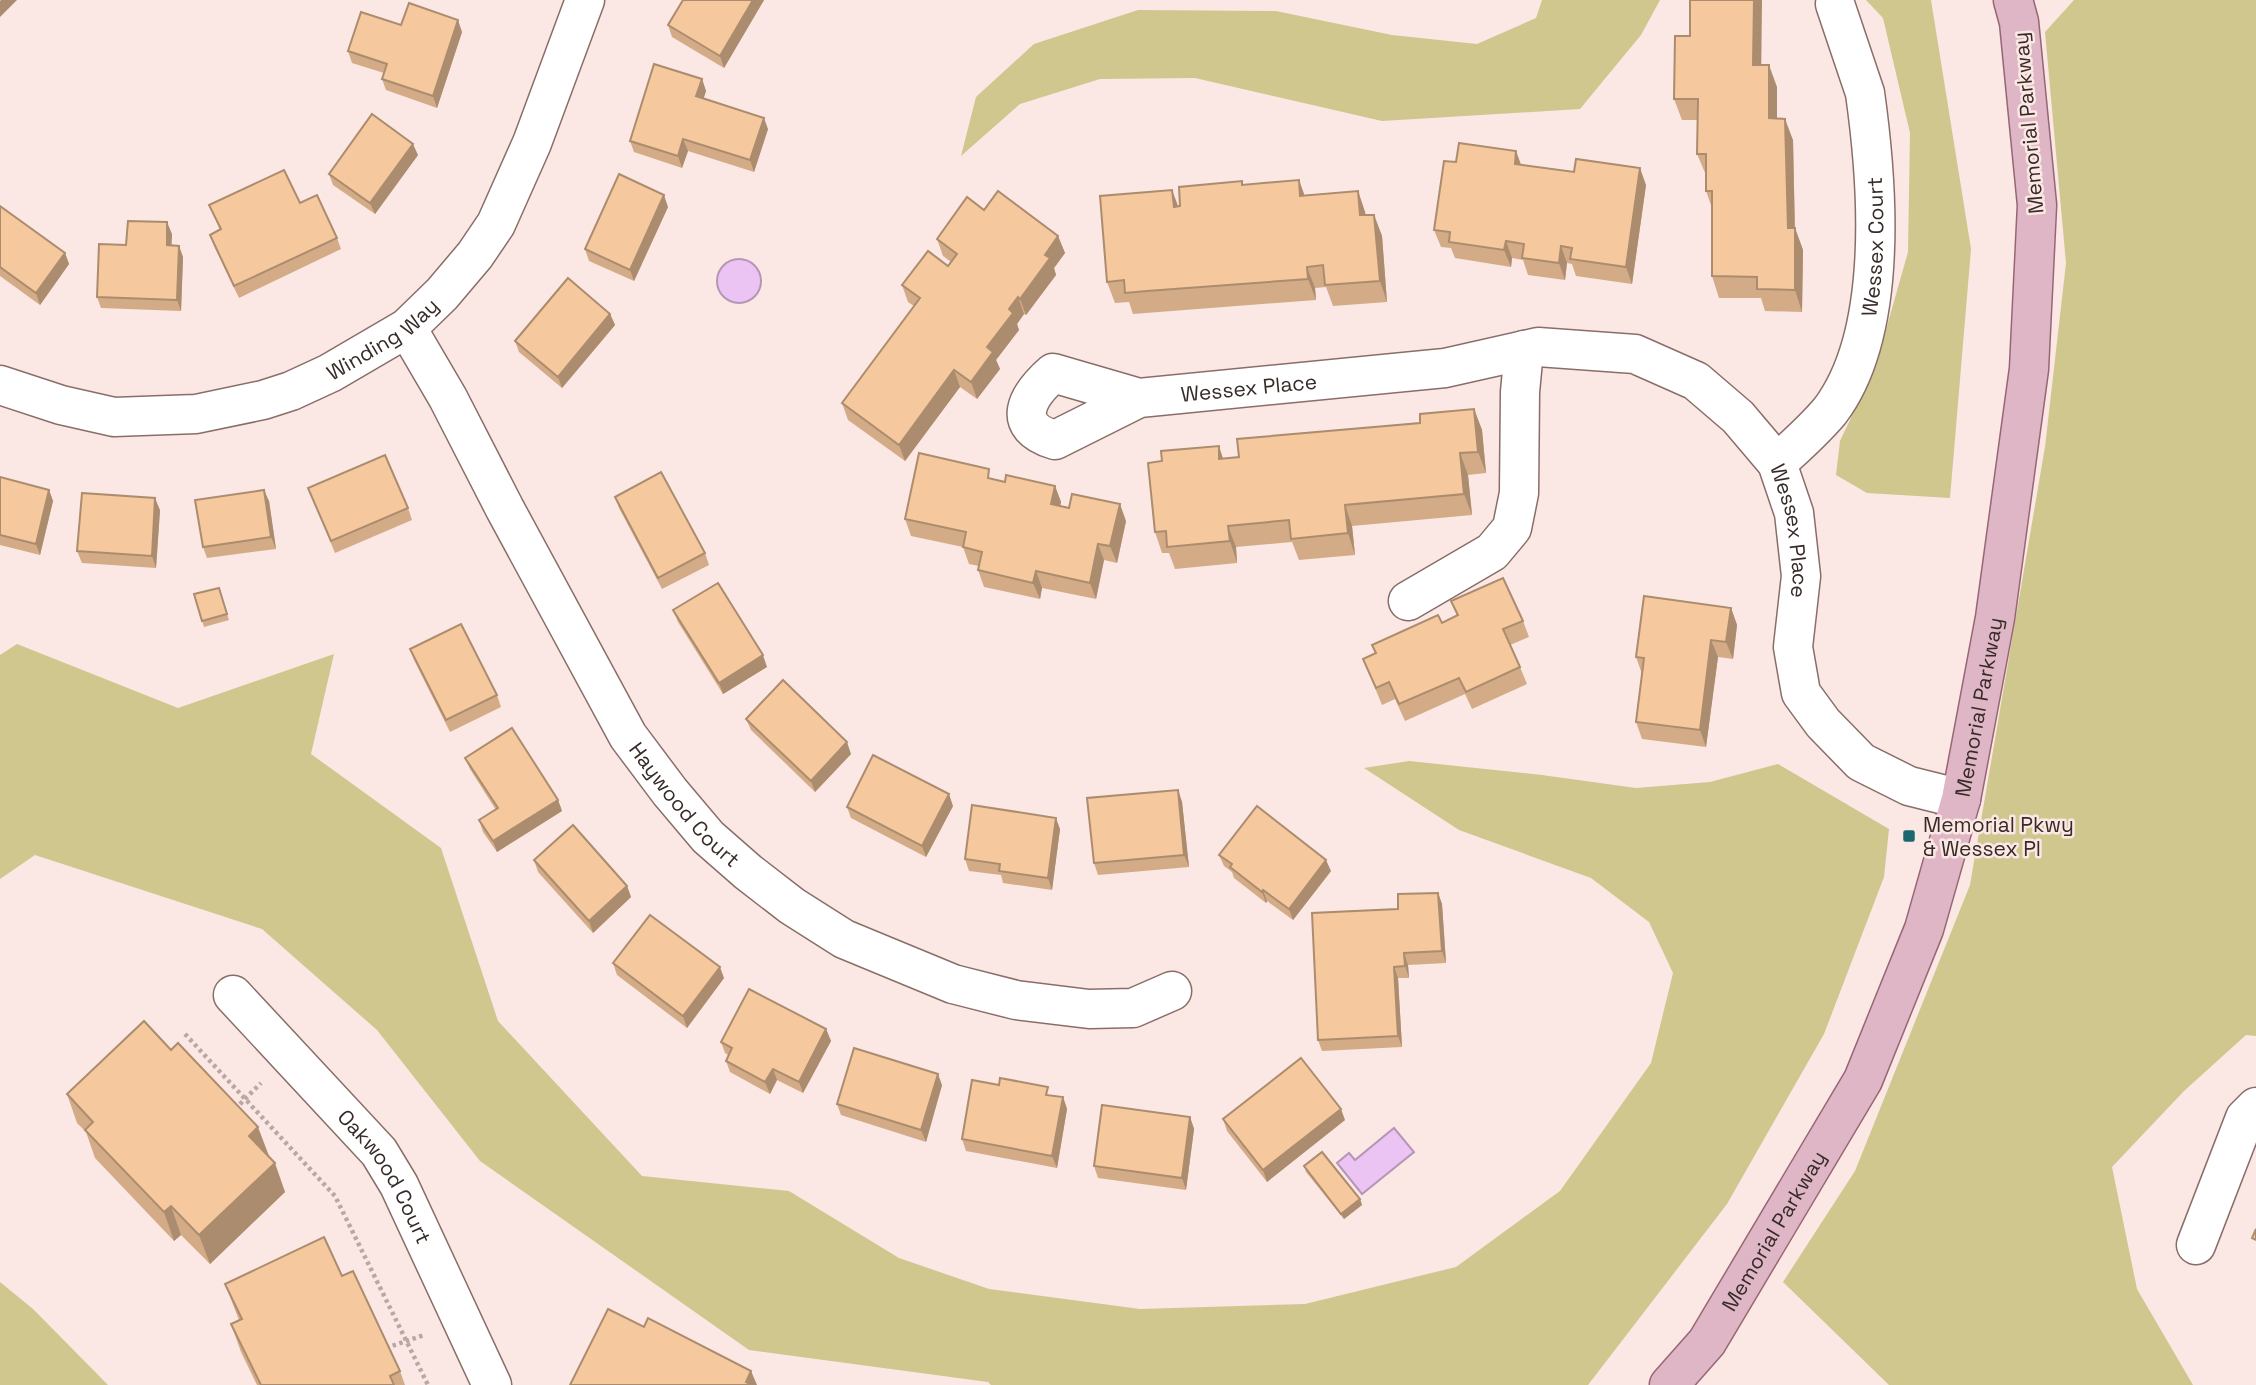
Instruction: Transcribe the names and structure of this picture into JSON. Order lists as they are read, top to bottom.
{
  "streets": {
    "main road": ["Memorial Parkway"],
    "street": [
      "Wessex Court",
      "Winding Way",
      "Wessex Place",
      "Haywood Court",
      "Oakwood Court"
    ]
  },
  "crossings": [
    ["Memorial Parkway", "Wessex Place"],
    ["Wessex Court", "Wessex Place"],
    ["Winding Way", "Haywood Court"]
  ],
  "places": {
    "transit": ["Memorial Pkwy & Wessex Pl"]
  }
}
